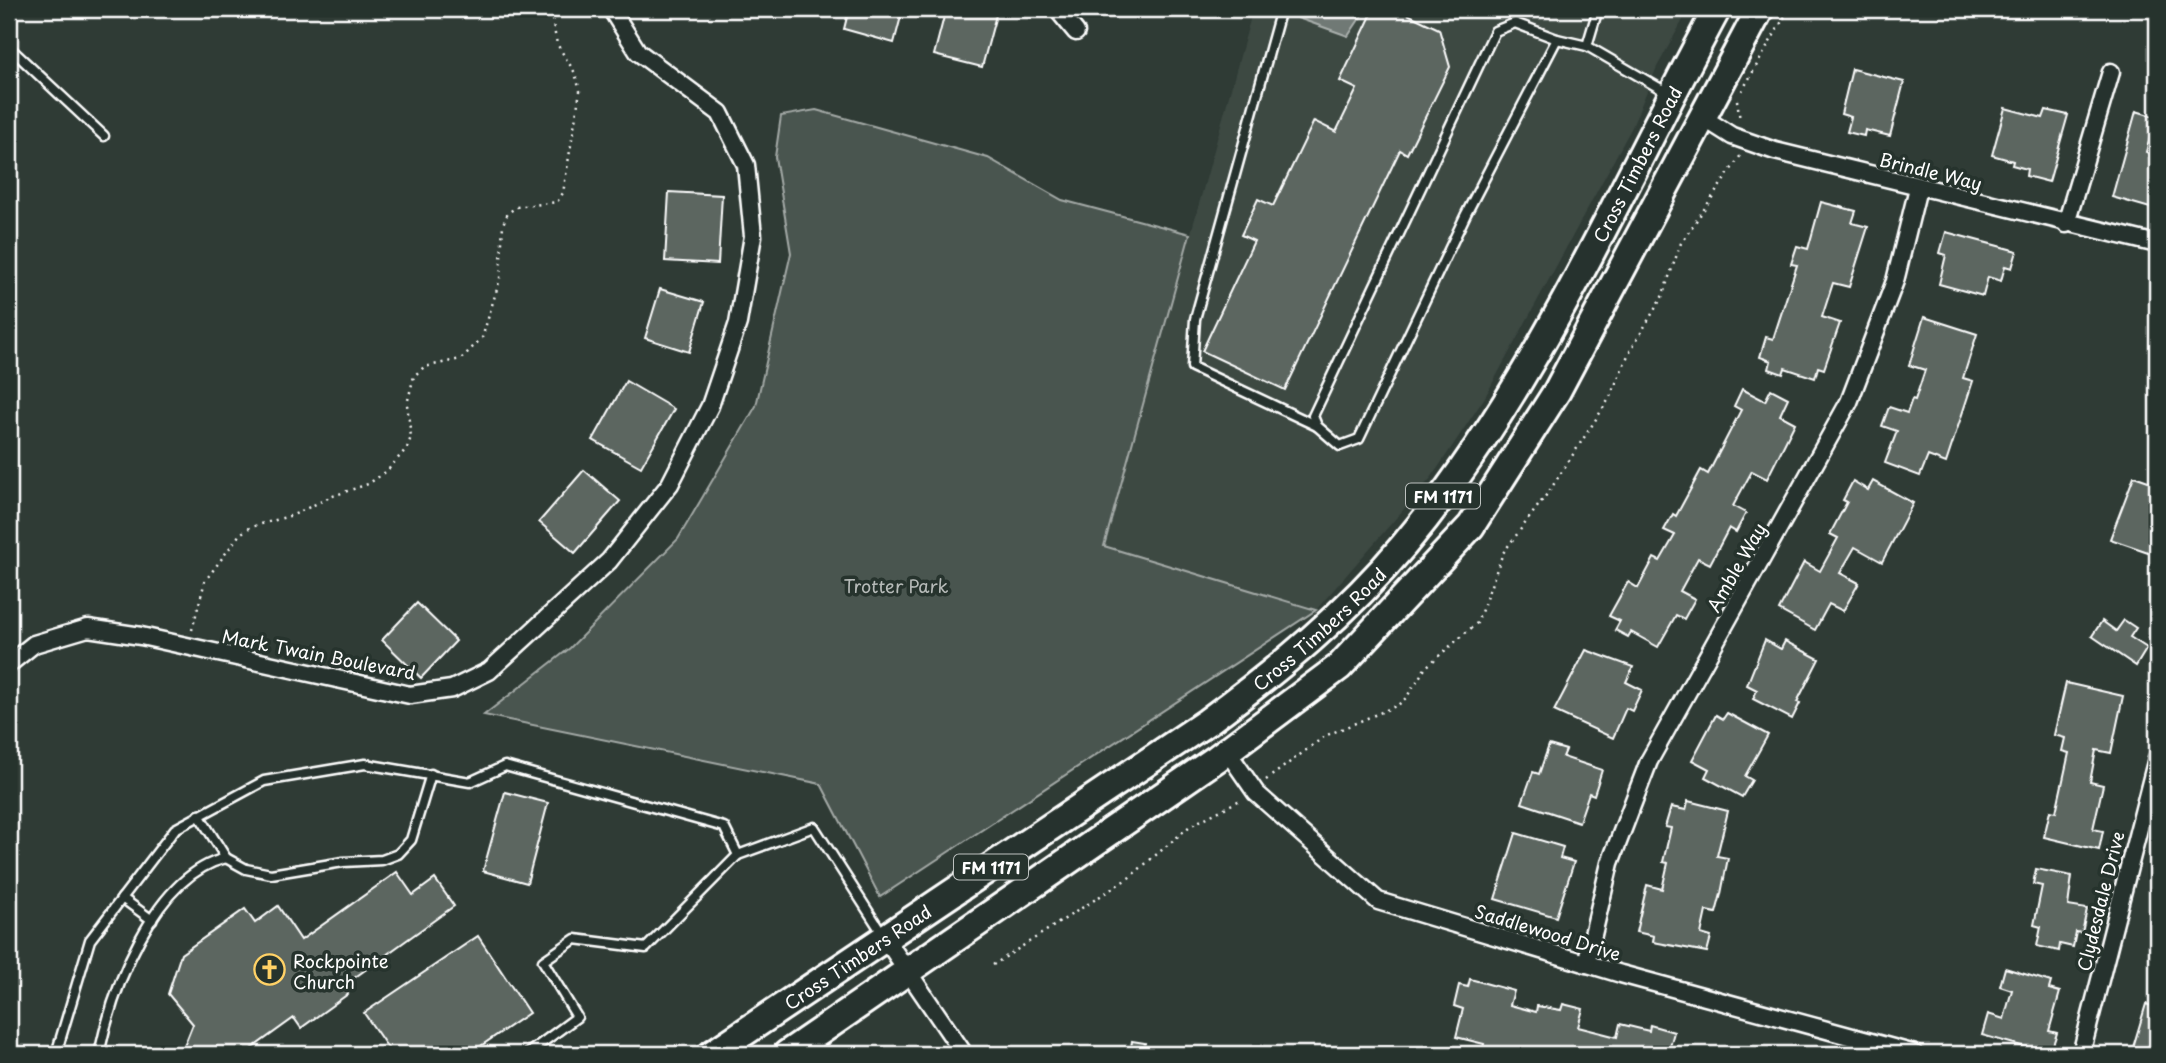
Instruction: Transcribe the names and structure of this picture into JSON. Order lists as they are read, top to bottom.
{
  "streets": {
    "main road": ["Cross Timbers Road", "FM 1171"],
    "street": [
      "Brindle Way",
      "Amble Way",
      "Mark Twain Boulevard",
      "Clydesdale Drive",
      "Saddlewood Drive"
    ]
  },
  "crossings": [
    ["Cross Timbers Road", "Brindle Way"],
    ["Cross Timbers Road", "Saddlewood Drive"],
    ["Brindle Way", "Amble Way"],
    ["Amble Way", "Saddlewood Drive"]
  ],
  "parks": ["Trotter Park"],
  "places": {
    "church": ["Rockpointe Church"]
  }
}
